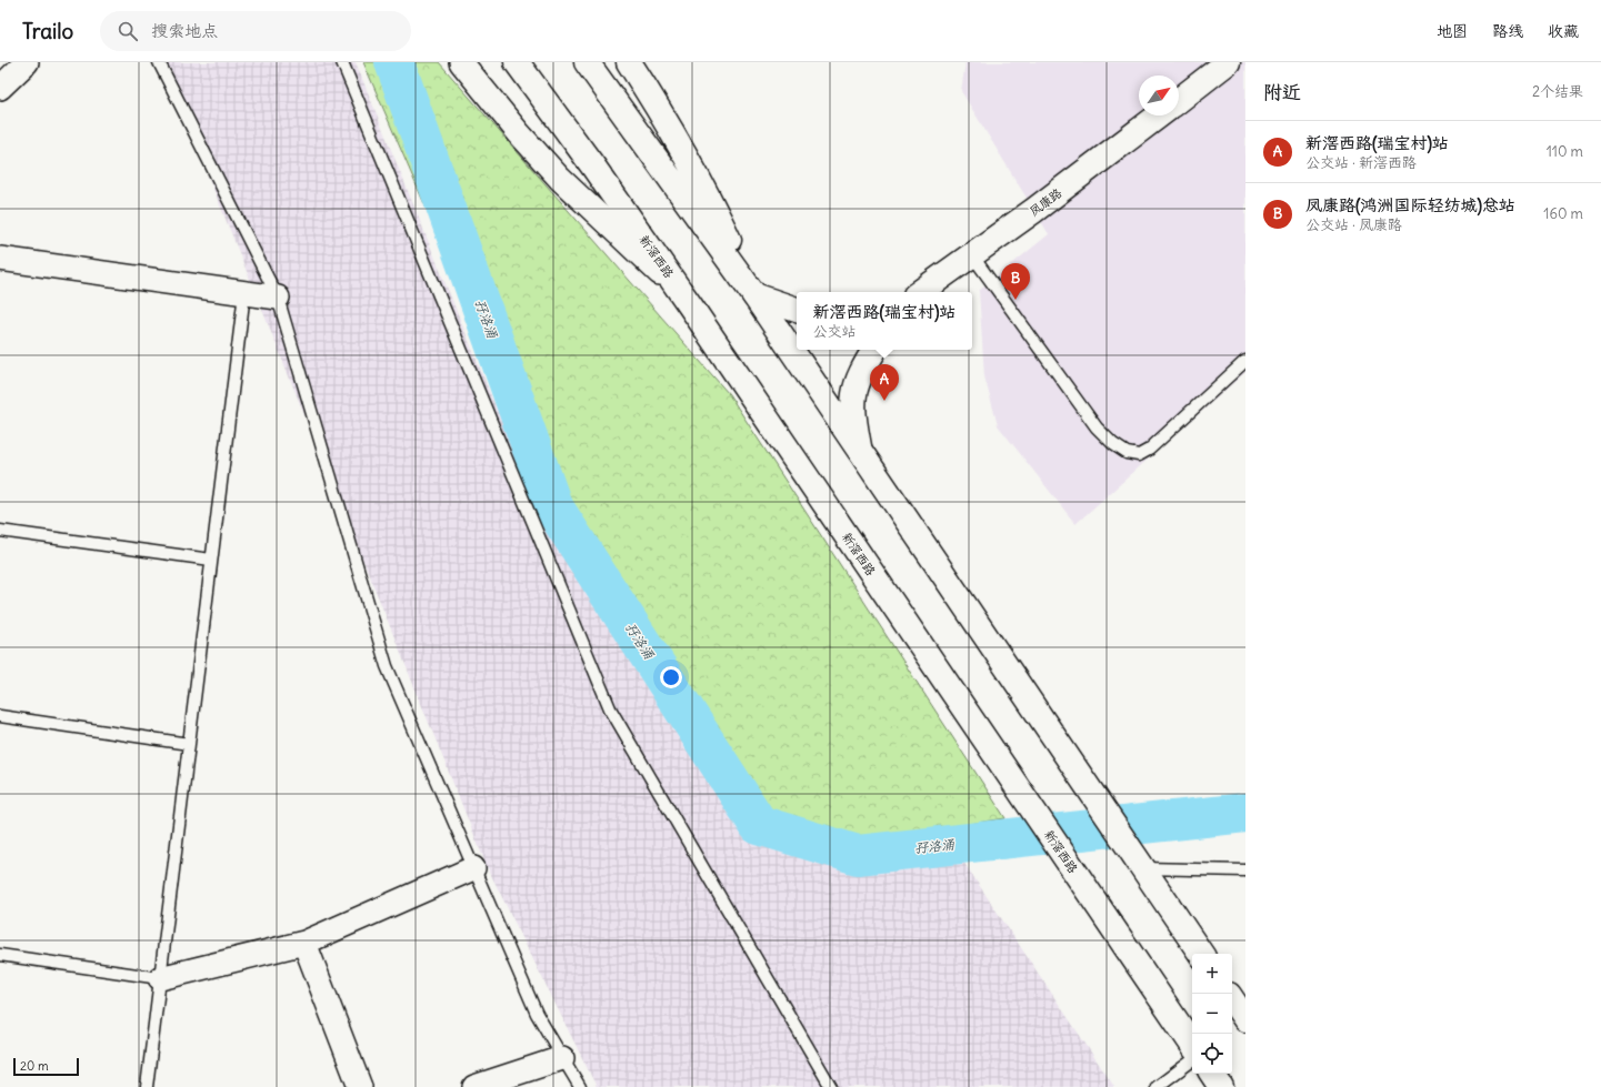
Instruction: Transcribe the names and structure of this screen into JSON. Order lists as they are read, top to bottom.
{
  "streets": {
    "main road": ["凤康路", "新滘西路"]
  },
  "water": ["孖洛涌"],
  "scale_bar": "20 m",
  "north": "top right",
  "page": {
    "header": "Trailo",
    "search": "搜索地点",
    "nav": ["地图", "路线", "收藏"],
    "heading": ["附近", "2个结果"],
    "list": [
      {
        "mark": "A",
        "name": "新滘西路(瑞宝村)站",
        "note": "公交站 · 新滘西路",
        "value": "110 m"
      },
      {
        "mark": "B",
        "name": "凤康路(鸿洲国际轻纺城)总站",
        "note": "公交站 · 凤康路",
        "value": "160 m"
      }
    ],
    "pins": ["B", "A"],
    "popup": ["新滘西路(瑞宝村)站", "公交站"],
    "map_buttons": ["+", "−"],
    "scale": "20 m"
  }
}
